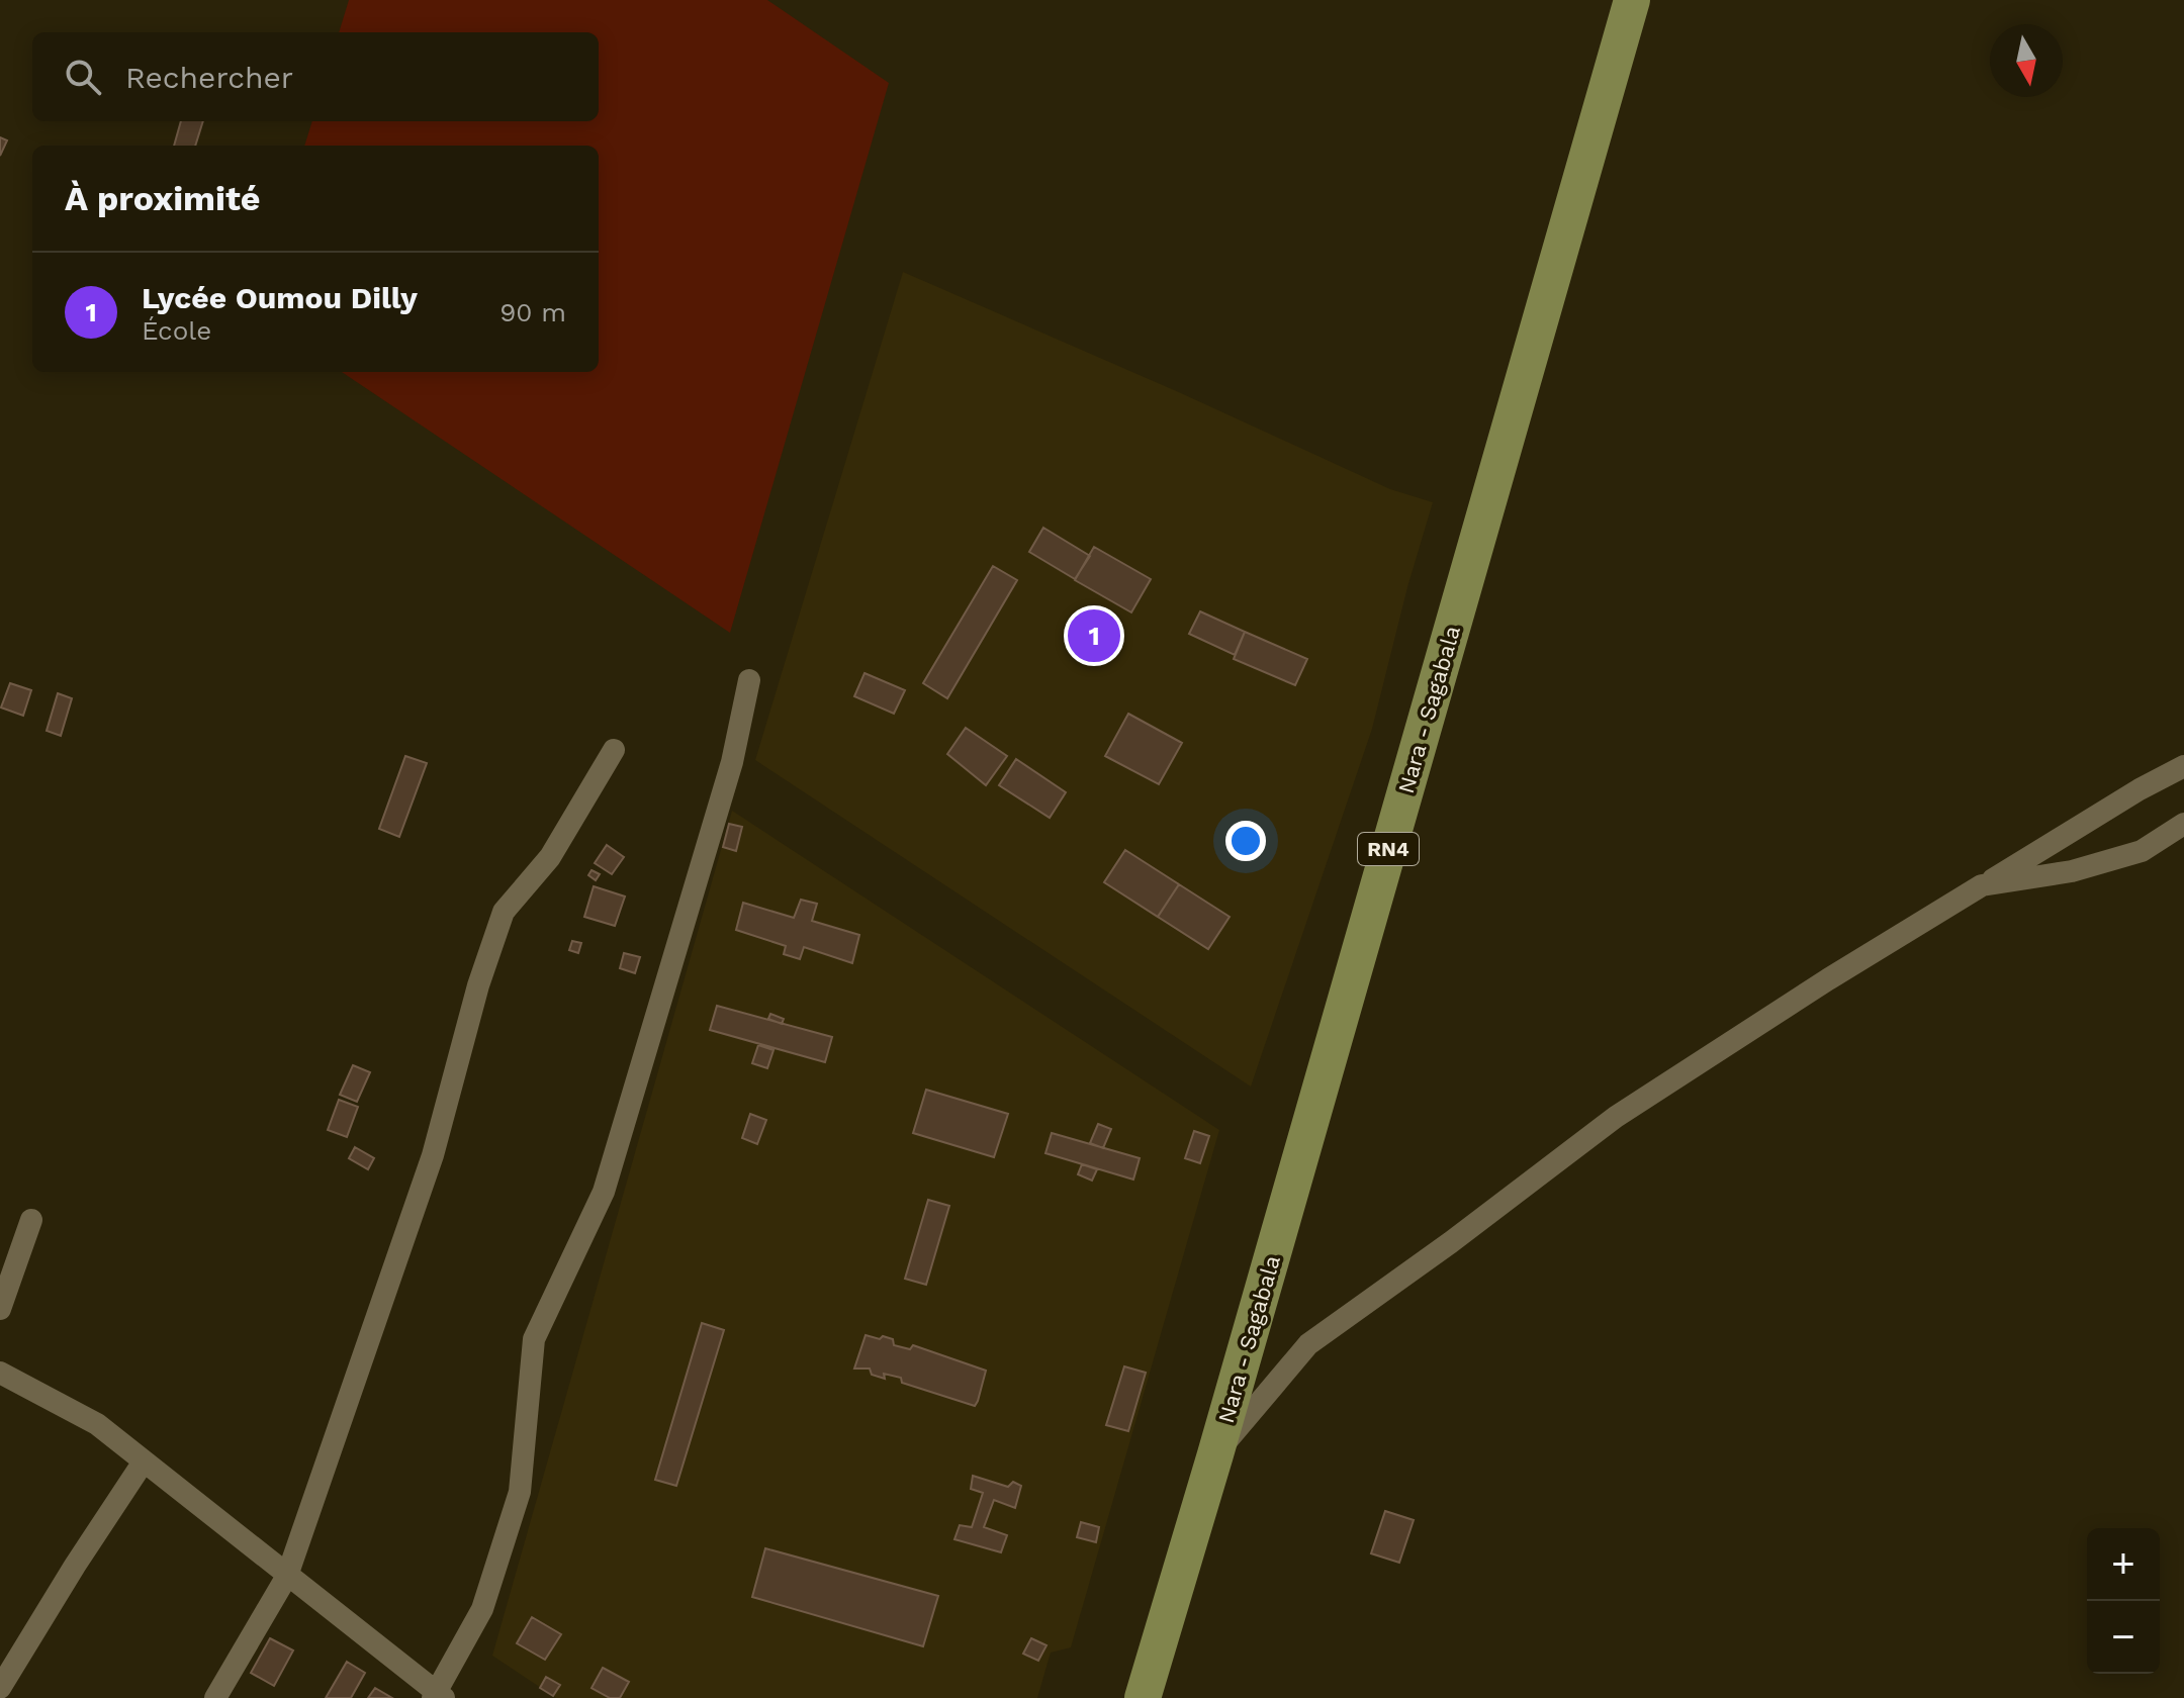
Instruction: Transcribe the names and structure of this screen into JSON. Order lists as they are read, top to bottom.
{
  "streets": {
    "main road": ["Nara - Sagabala", "RN4"]
  },
  "north": "bottom",
  "page": {
    "search": "Rechercher",
    "heading": "À proximité",
    "list": [
      {
        "mark": "1",
        "name": "Lycée Oumou Dilly",
        "note": "École",
        "value": "90 m"
      }
    ],
    "pins": "1",
    "map_buttons": ["+", "−"]
  }
}
